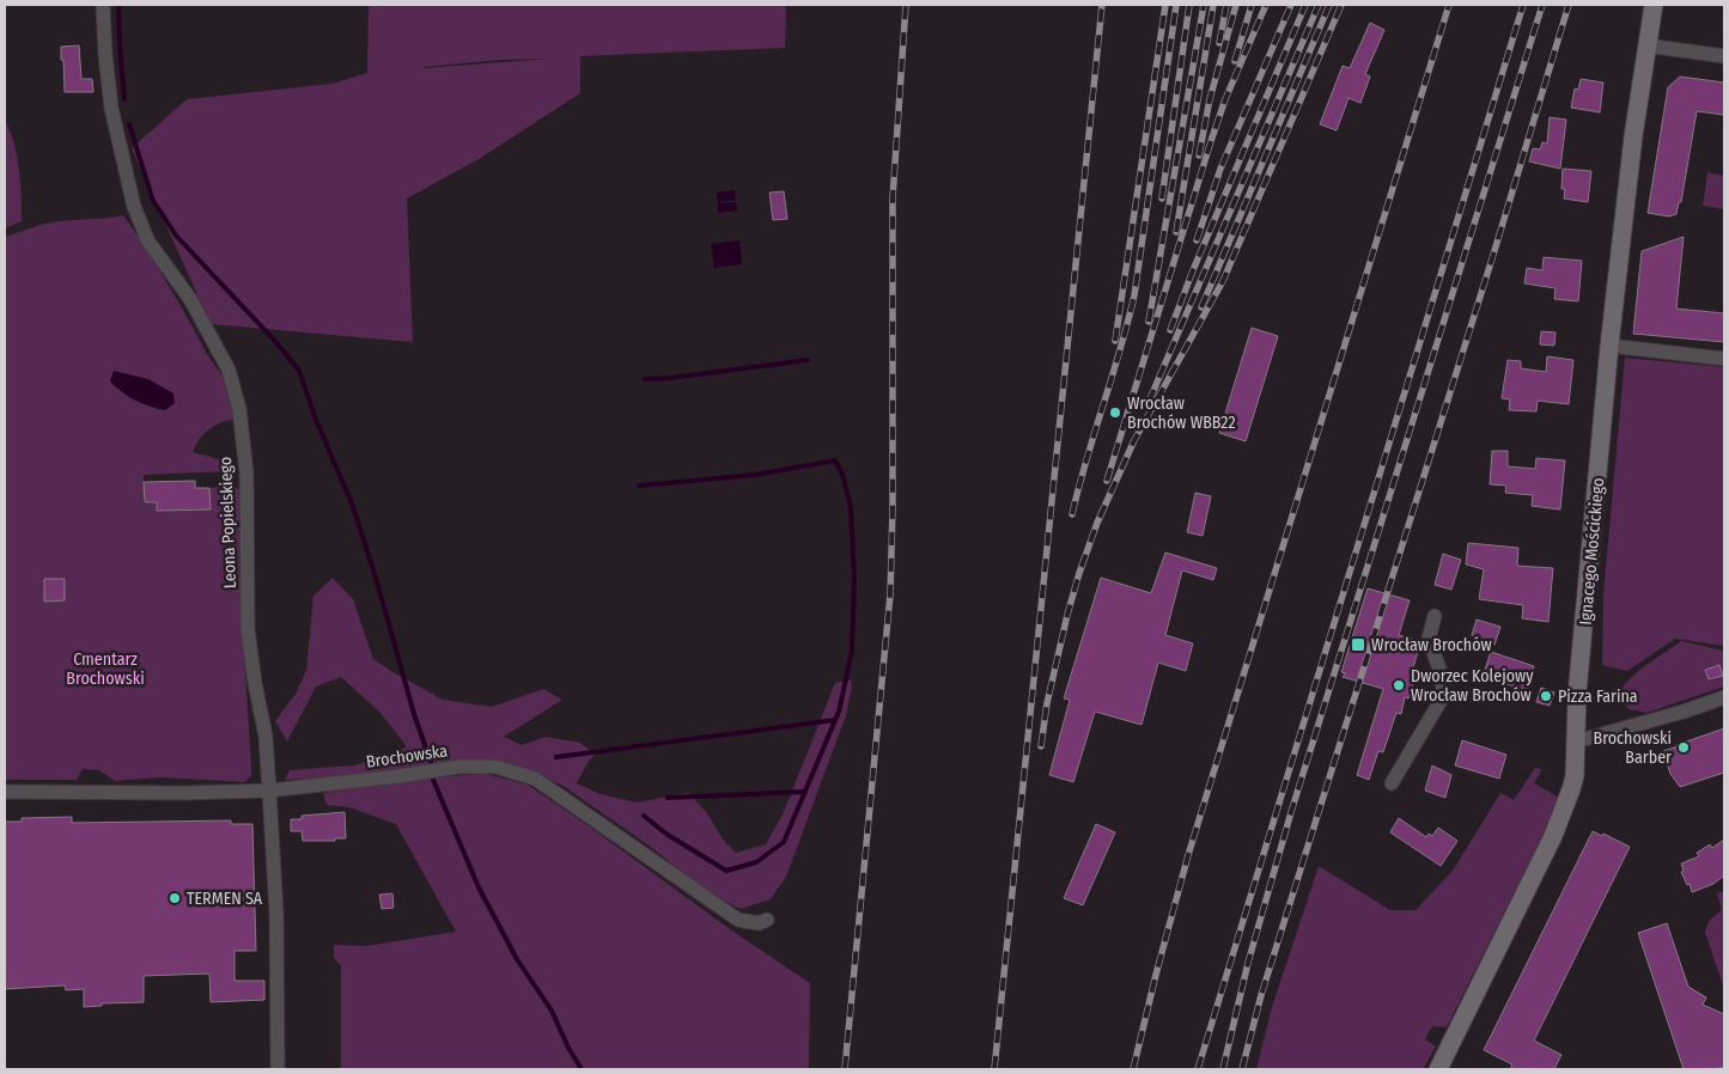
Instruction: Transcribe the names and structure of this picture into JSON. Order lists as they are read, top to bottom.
{
  "streets": {
    "street": ["Leona Popielskiego", "Ignacego Mościckiego", "Brochowska"]
  },
  "crossings": [
    ["Leona Popielskiego", "Brochowska"]
  ],
  "parks": ["Cmentarz Brochowski"],
  "places": {
    "other": [
      "Wrocław Brochów WBB22",
      "Dworzec Kolejowy Wrocław Brochów",
      "Pizza Farina",
      "Brochowski Barber",
      "TERMEN SA"
    ],
    "transit": ["Wrocław Brochów"]
  }
}
